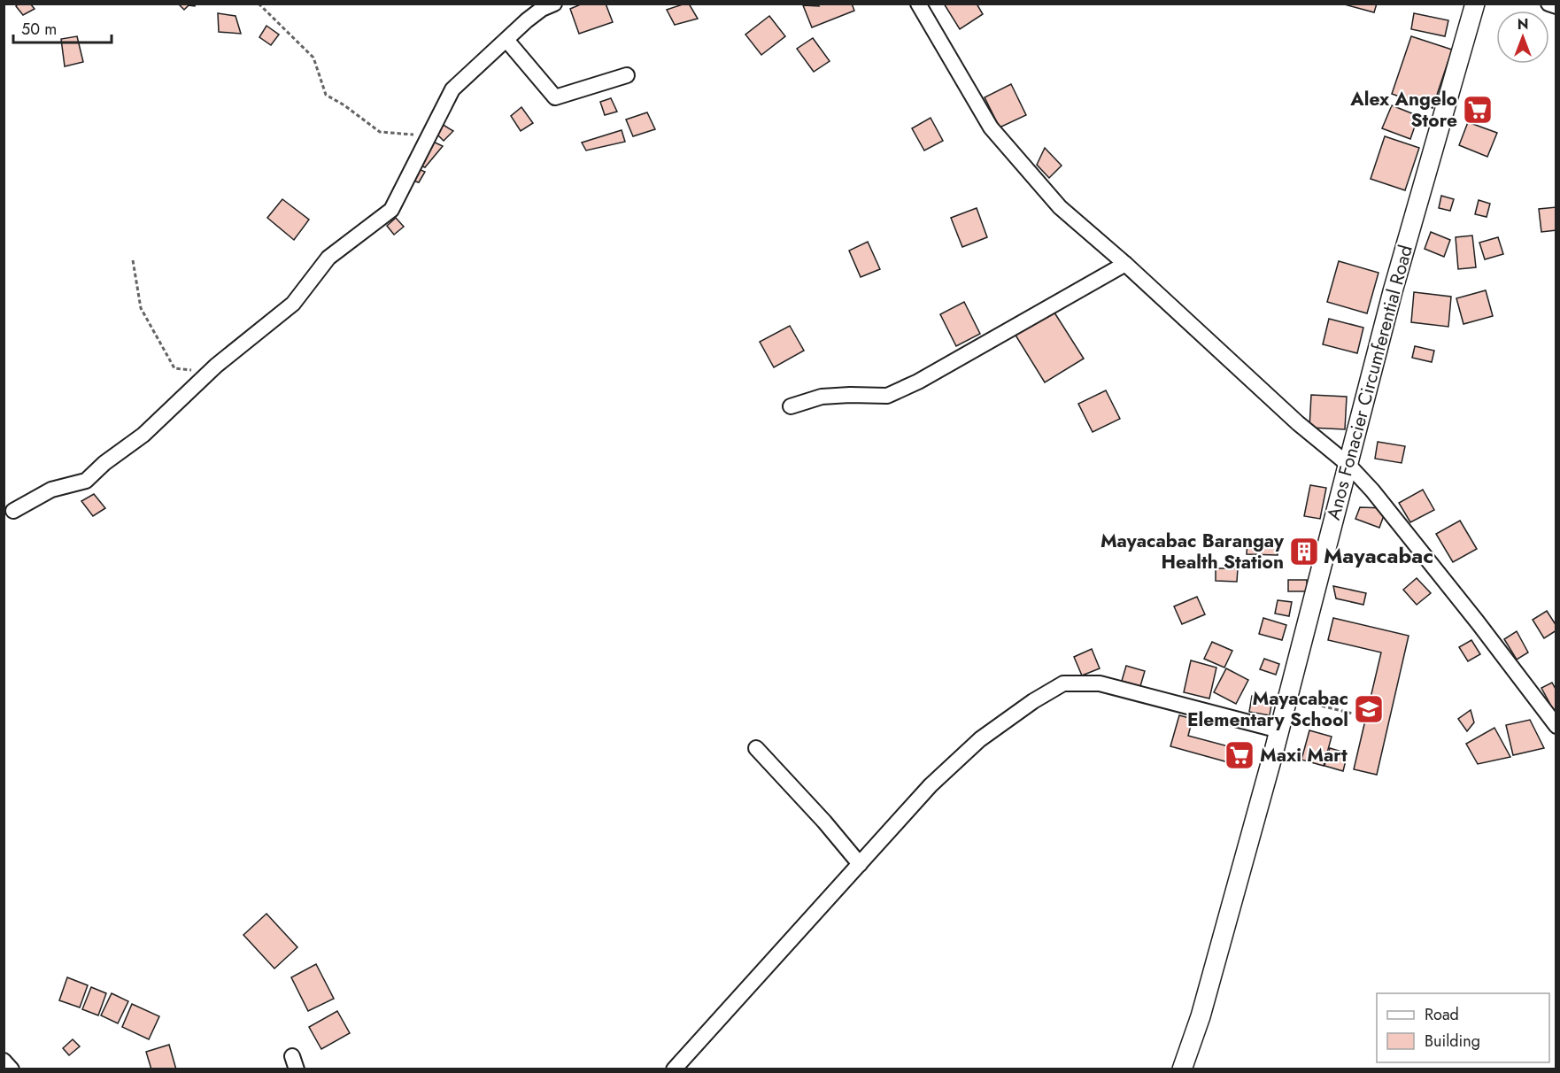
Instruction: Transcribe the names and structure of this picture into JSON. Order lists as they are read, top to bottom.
{
  "streets": {
    "main road": ["Anos Fonacier Circumferential Road"]
  },
  "districts": ["Mayacabac"],
  "places": {
    "supermarket": ["Alex Angelo Store", "Maxi Mart"],
    "building": ["Mayacabac Barangay Health Station"],
    "school or university": ["Mayacabac Elementary School"]
  },
  "legend": ["Road", "Building"],
  "scale_bar": "50 m",
  "north": "top"
}
